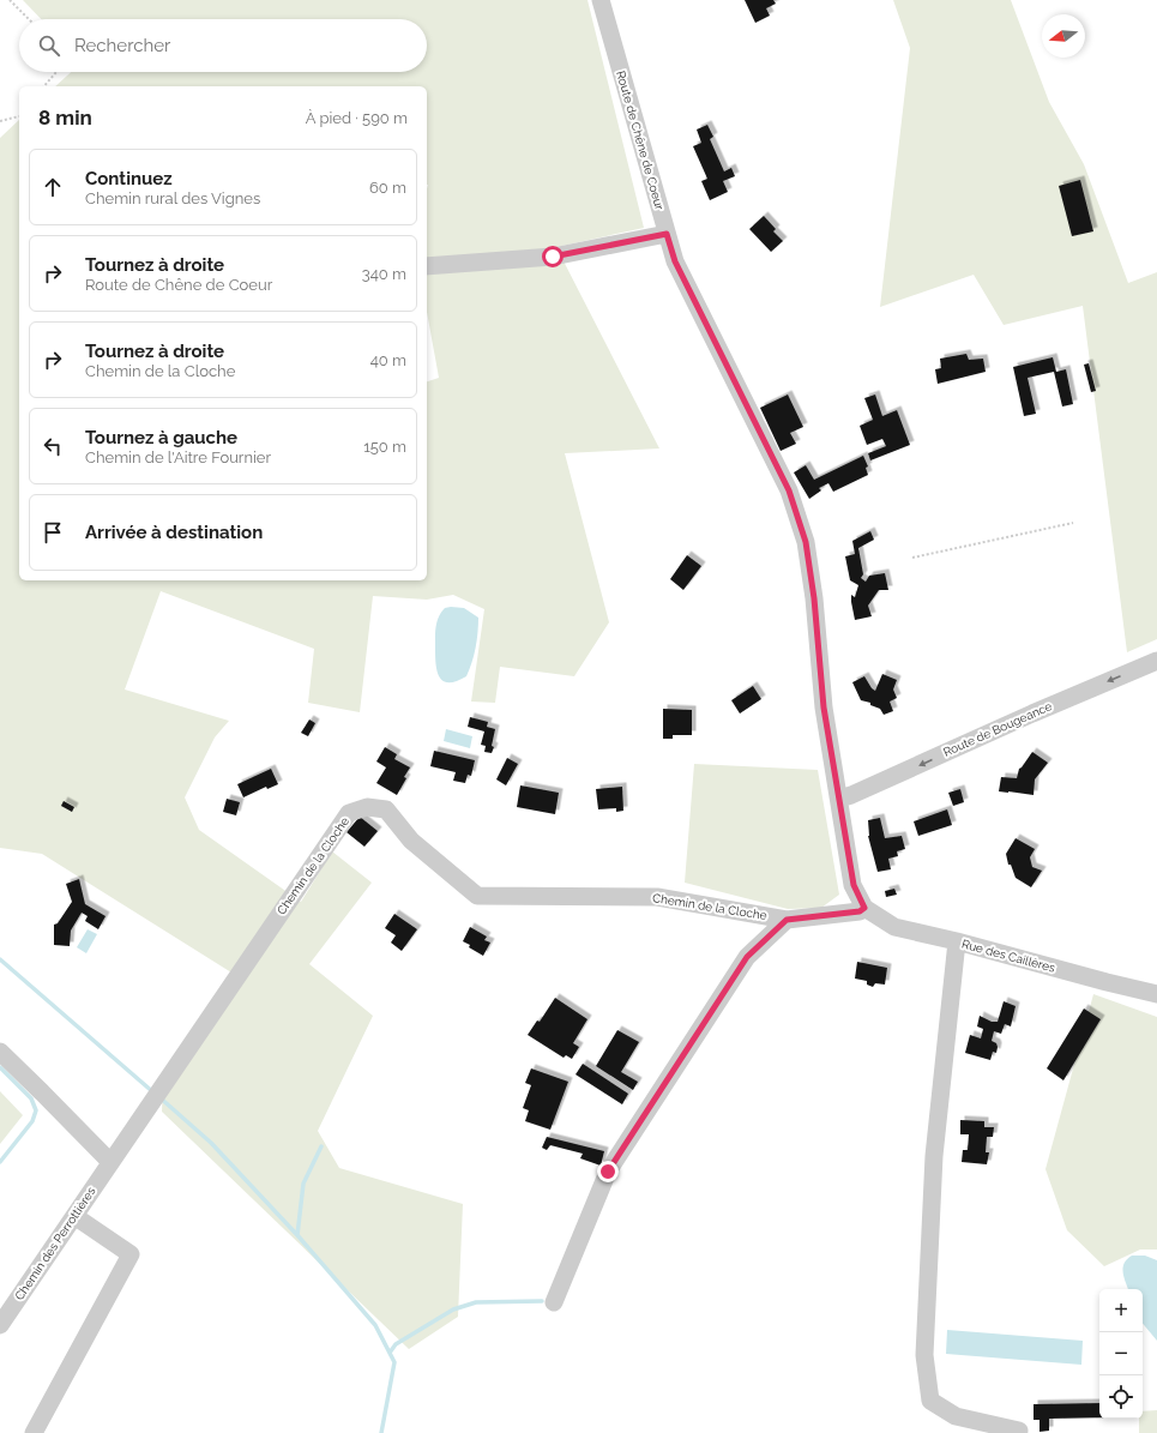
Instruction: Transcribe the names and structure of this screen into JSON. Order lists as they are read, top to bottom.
{
  "streets": {
    "street": [
      "Route de Chêne de Coeur",
      "Route de Bougeance",
      "Chemin de la Cloche",
      "Rue des Caillères",
      "Chemin des Perrottières"
    ]
  },
  "crossings": [
    ["Route de Chêne de Coeur", "Route de Bougeance"],
    ["Route de Chêne de Coeur", "Chemin de la Cloche"],
    ["Route de Chêne de Coeur", "Rue des Caillères"],
    ["Chemin de la Cloche", "Rue des Caillères"],
    ["Chemin de la Cloche", "Chemin des Perrottières"]
  ],
  "one_way": ["Route de Bougeance"],
  "north": "left",
  "page": {
    "search": "Rechercher",
    "heading": ["8 min", "À pied · 590 m"],
    "list": [
      ["Continuez", "Chemin rural des Vignes", "60 m"],
      ["Tournez à droite", "Route de Chêne de Coeur", "340 m"],
      ["Tournez à droite", "Chemin de la Cloche", "40 m"],
      ["Tournez à gauche", "Chemin de l'Aitre Fournier", "150 m"],
      "Arrivée à destination"
    ],
    "map_buttons": ["+", "−"]
  }
}
